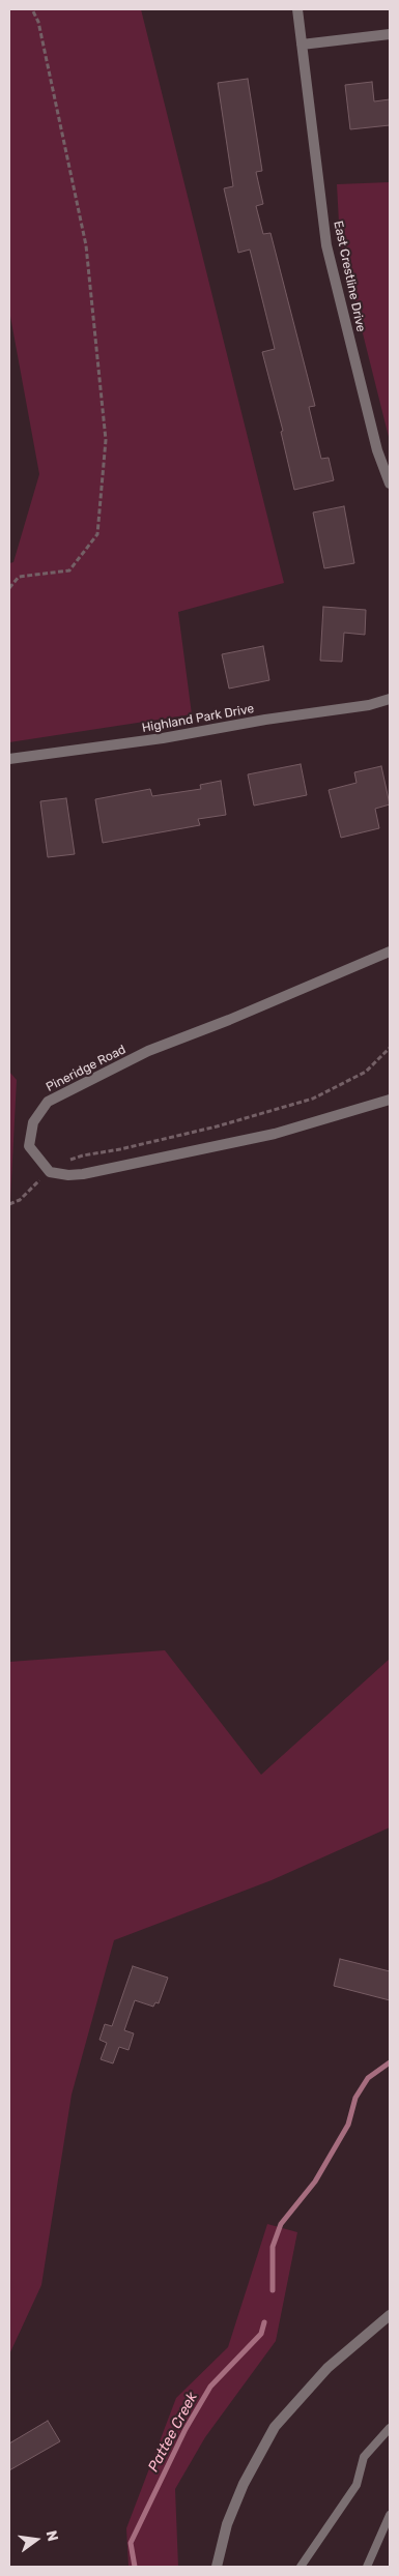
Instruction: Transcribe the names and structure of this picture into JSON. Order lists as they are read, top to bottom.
{
  "streets": {
    "street": ["East Crestline Drive", "Highland Park Drive", "Pineridge Road"]
  },
  "water": ["Pattee Creek"],
  "north": "right"
}
